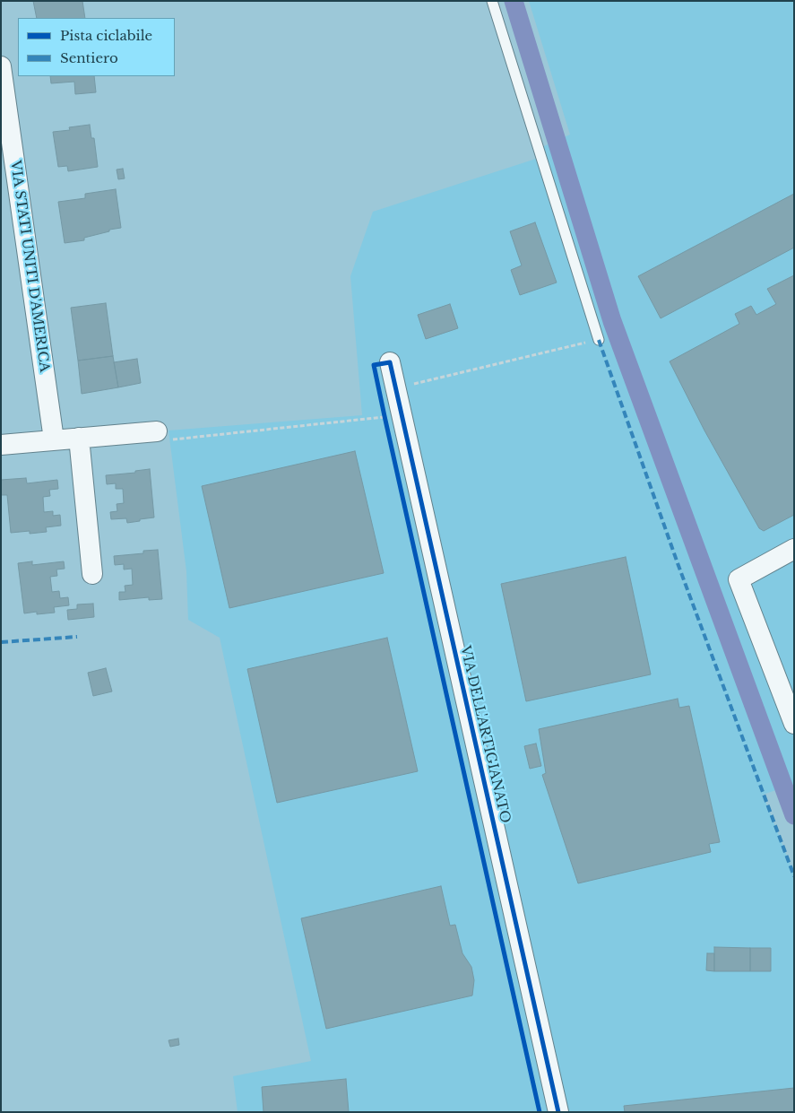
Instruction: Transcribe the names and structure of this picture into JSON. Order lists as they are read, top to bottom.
{
  "streets": {
    "street": ["VIA STATI UNITI D'AMERICA", "VIA DELL'ARTIGIANATO"]
  },
  "legend": ["Pista ciclabile", "Sentiero"]
}
